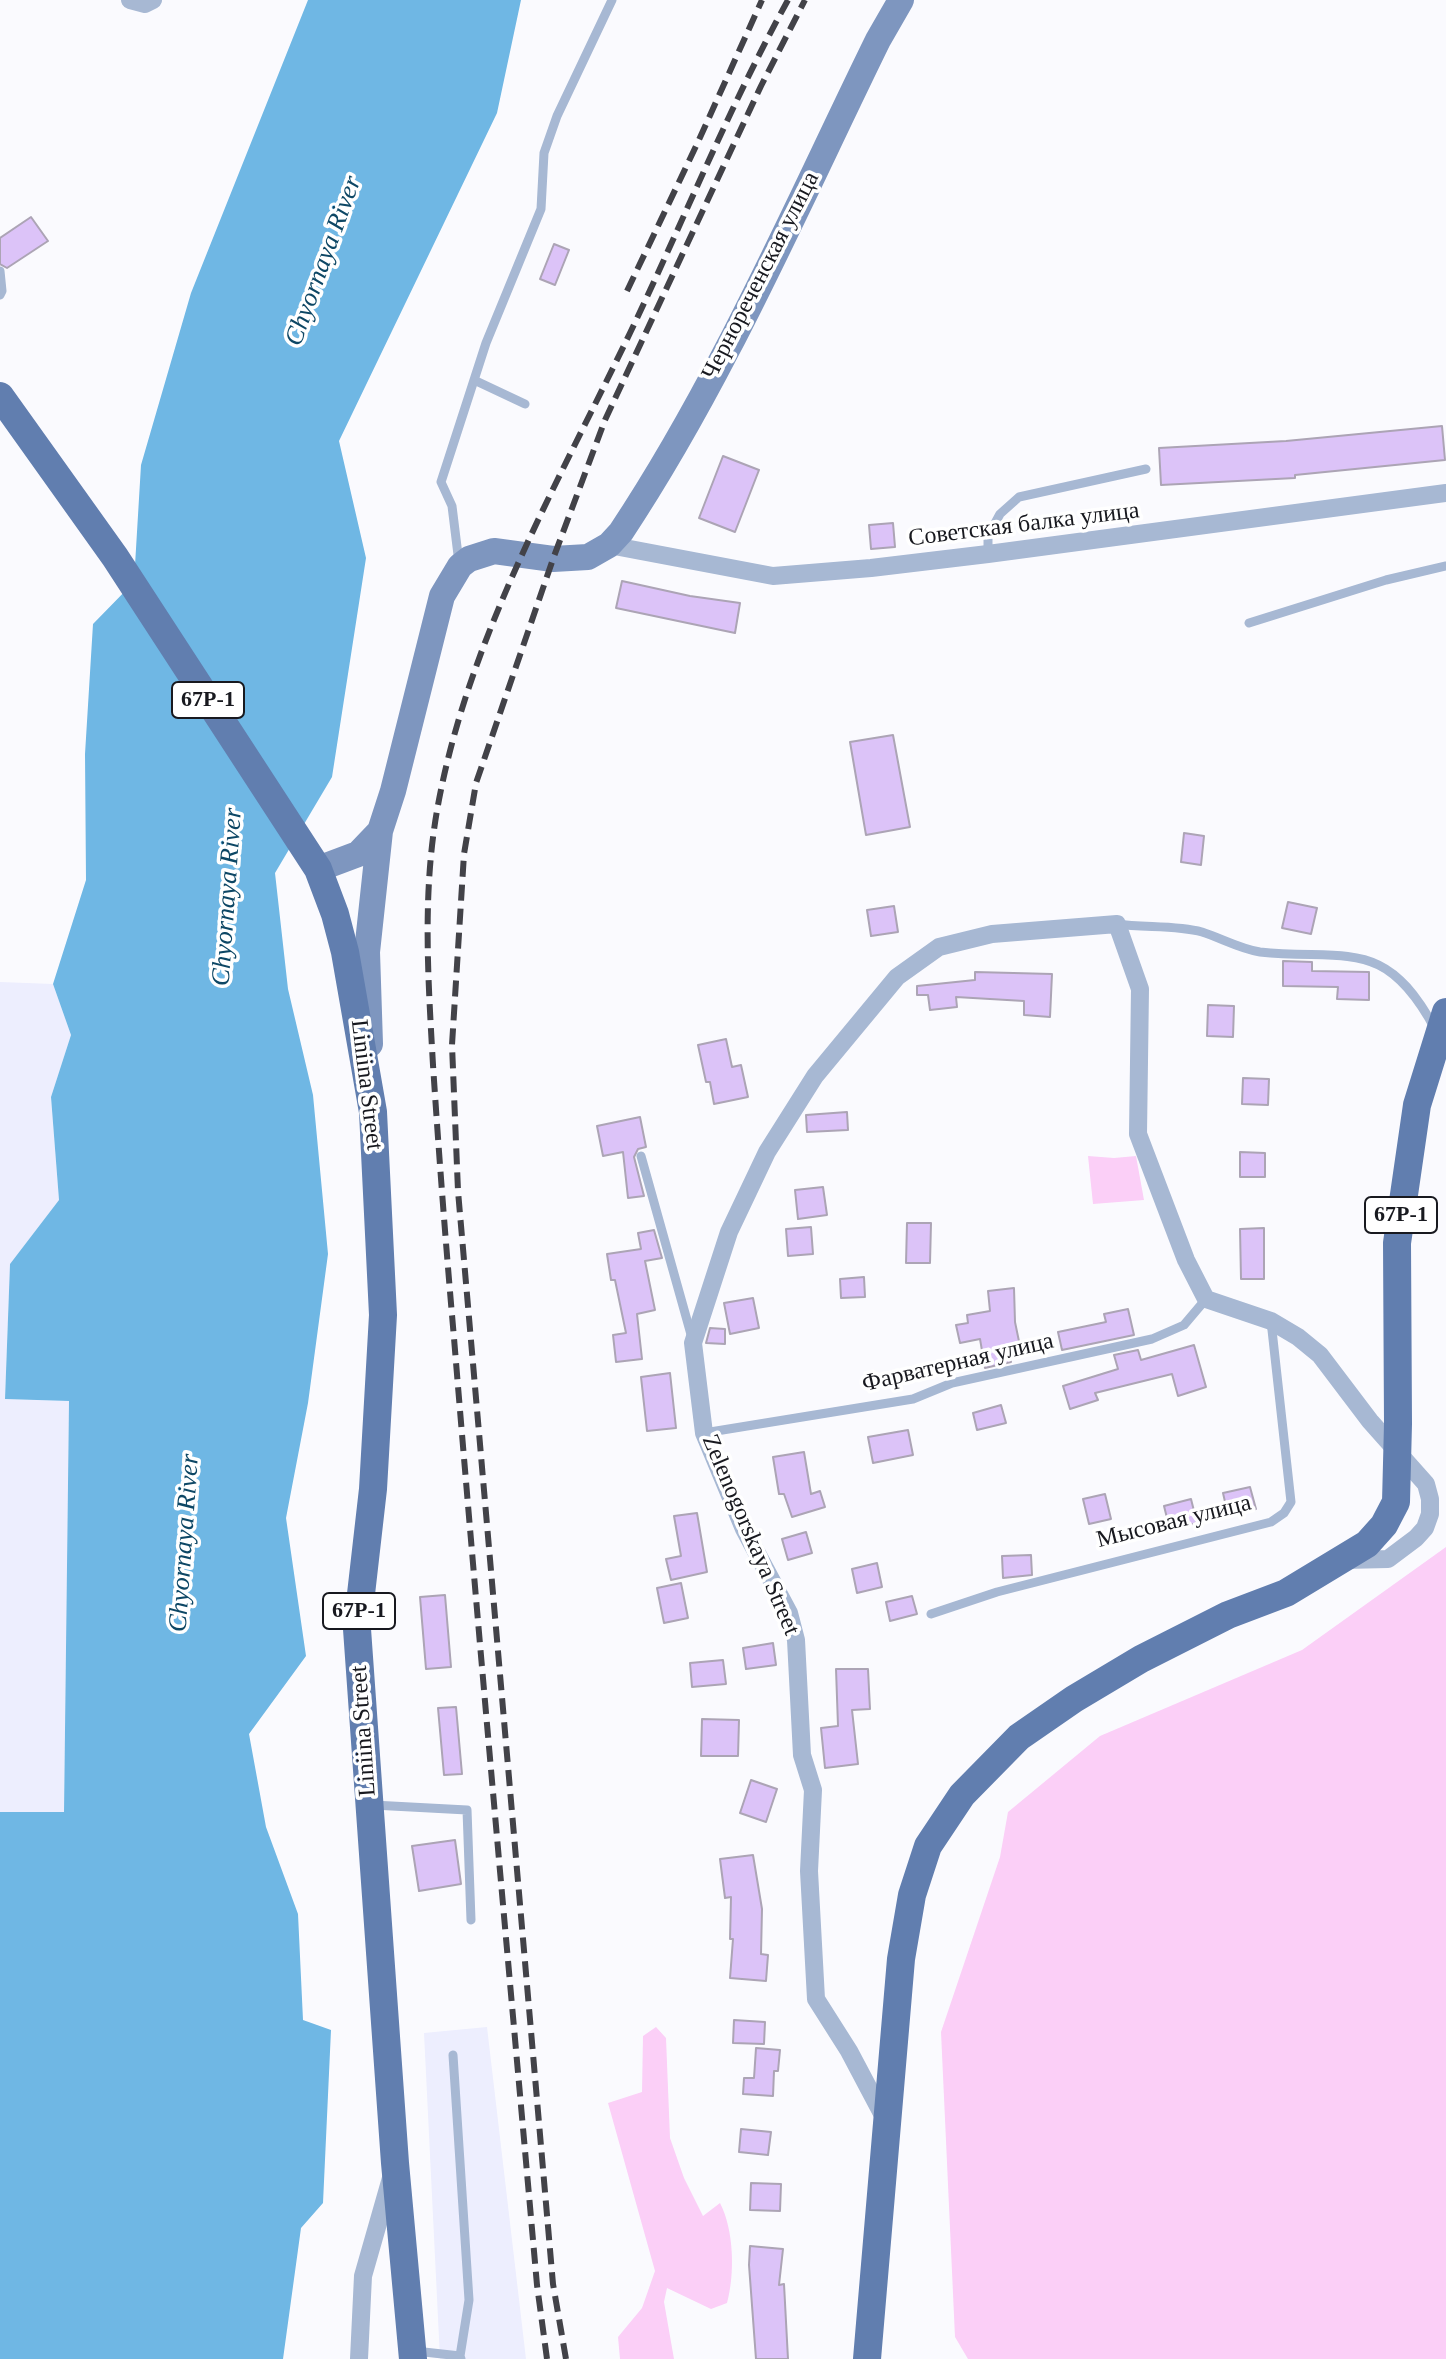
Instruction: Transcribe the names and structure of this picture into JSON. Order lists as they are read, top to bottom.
{
  "streets": {
    "main road": ["Чернореченская улица", "67Р-1", "Liniina Street"],
    "street": ["Советская балка улица", "Zelenogorskaya Street"],
    "lane": ["Фарватерная улица", "Мысовая улица"]
  },
  "crossings": [
    ["Чернореченская улица", "Советская балка улица"],
    ["67Р-1", "Liniina Street"],
    ["67Р-1", "Zelenogorskaya Street"],
    ["Фарватерная улица", "Zelenogorskaya Street"]
  ],
  "water": ["Chyornaya River"]
}
